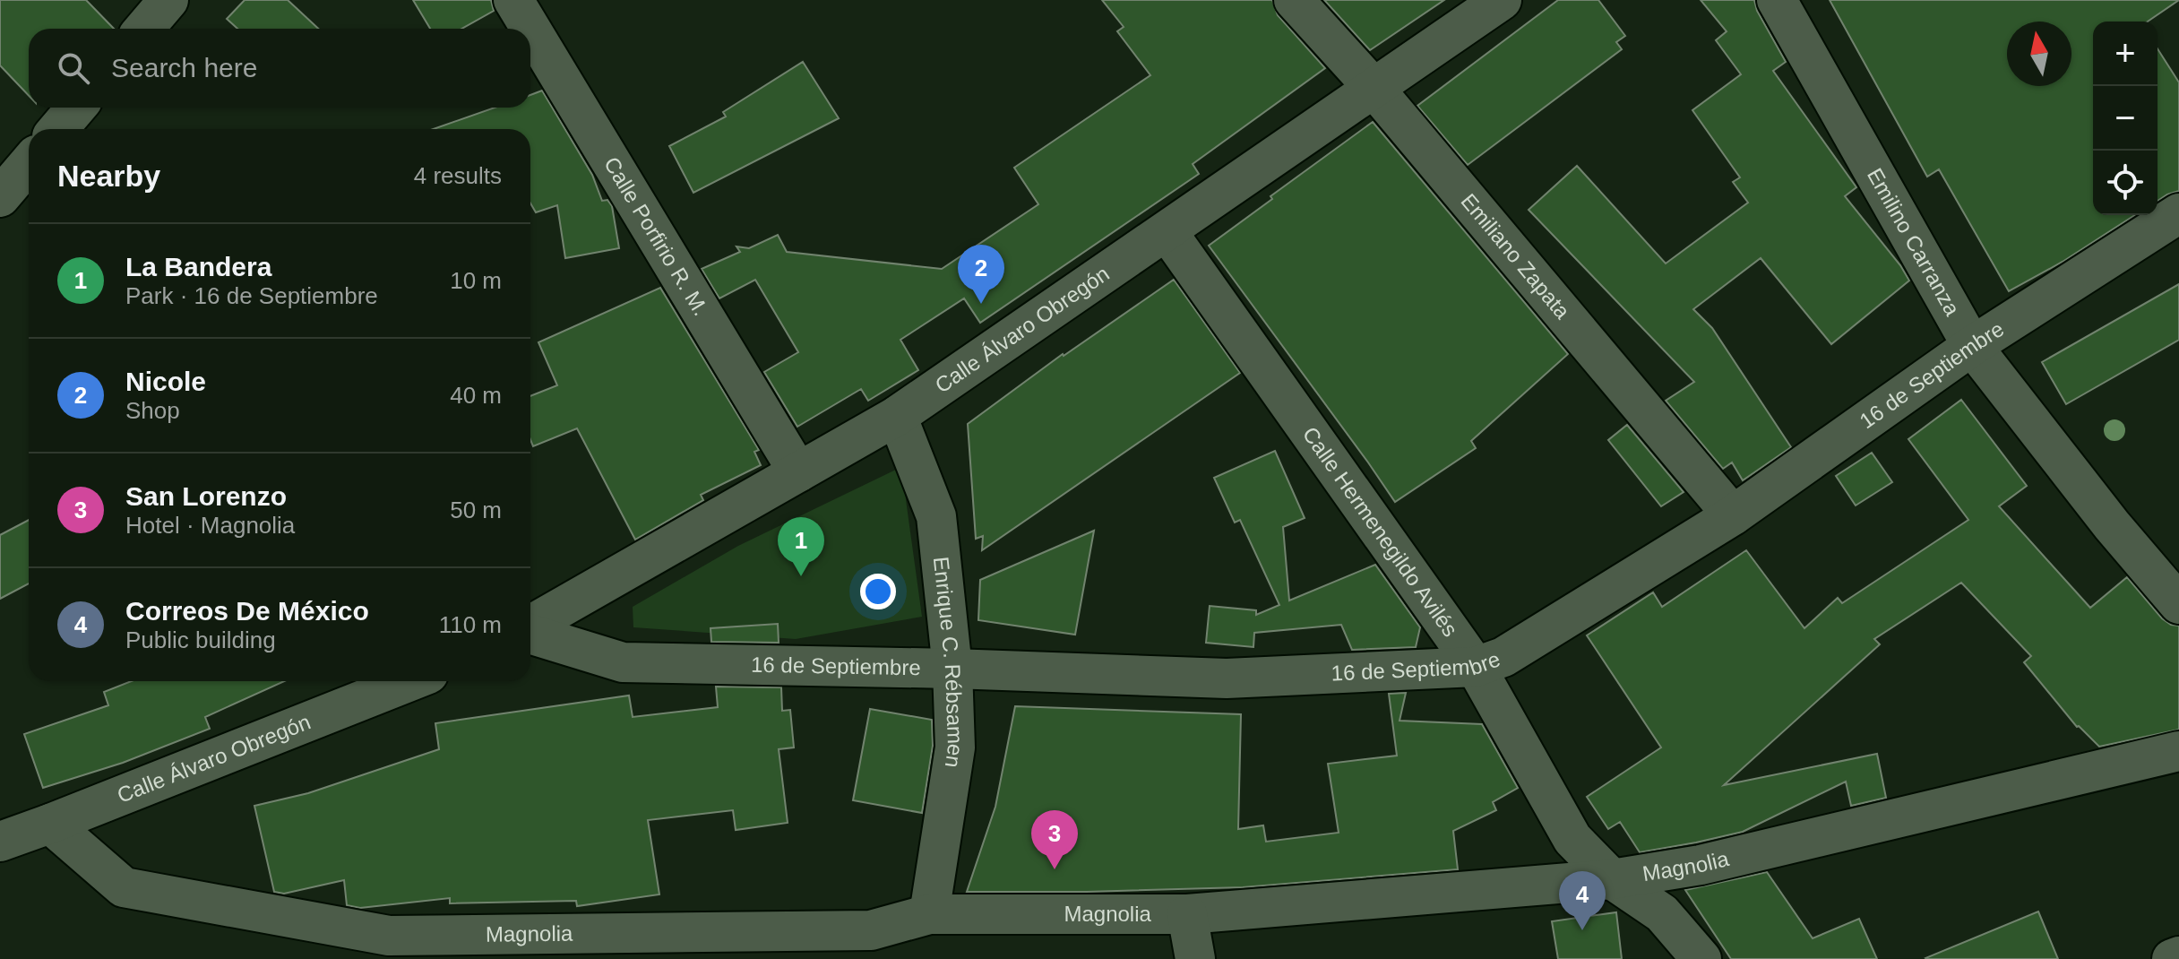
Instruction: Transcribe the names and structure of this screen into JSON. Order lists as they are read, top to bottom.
{
  "streets": {
    "street": [
      "Calle Porfirio R. M.",
      "Emilino Carranza",
      "Emiliano Zapata",
      "Calle Álvaro Obregón",
      "16 de Septiembre",
      "Calle Hermenegildo Avilés",
      "Enrique C. Rébsamen",
      "Magnolia"
    ]
  },
  "crossings": [
    ["Calle Porfirio R. M.", "Calle Álvaro Obregón"],
    ["Emilino Carranza", "16 de Septiembre"],
    ["Emiliano Zapata", "Calle Álvaro Obregón"],
    ["Emiliano Zapata", "16 de Septiembre"],
    ["Calle Álvaro Obregón", "Calle Hermenegildo Avilés"],
    ["Calle Álvaro Obregón", "Enrique C. Rébsamen"],
    ["Calle Álvaro Obregón", "Magnolia"],
    ["16 de Septiembre", "Calle Hermenegildo Avilés"],
    ["16 de Septiembre", "Enrique C. Rébsamen"],
    ["Calle Hermenegildo Avilés", "Magnolia"],
    ["Enrique C. Rébsamen", "Magnolia"]
  ],
  "north": "top",
  "page": {
    "map_buttons": ["+", "−"],
    "search": "Search here",
    "heading": ["Nearby", "4 results"],
    "list": [
      {
        "mark": "1",
        "name": "La Bandera",
        "note": "Park · 16 de Septiembre",
        "value": "10 m"
      },
      {
        "mark": "2",
        "name": "Nicole",
        "note": "Shop",
        "value": "40 m"
      },
      {
        "mark": "3",
        "name": "San Lorenzo",
        "note": "Hotel · Magnolia",
        "value": "50 m"
      },
      {
        "mark": "4",
        "name": "Correos De México",
        "note": "Public building",
        "value": "110 m"
      }
    ],
    "pins": [
      "2",
      "1",
      "3",
      "4"
    ]
  }
}
